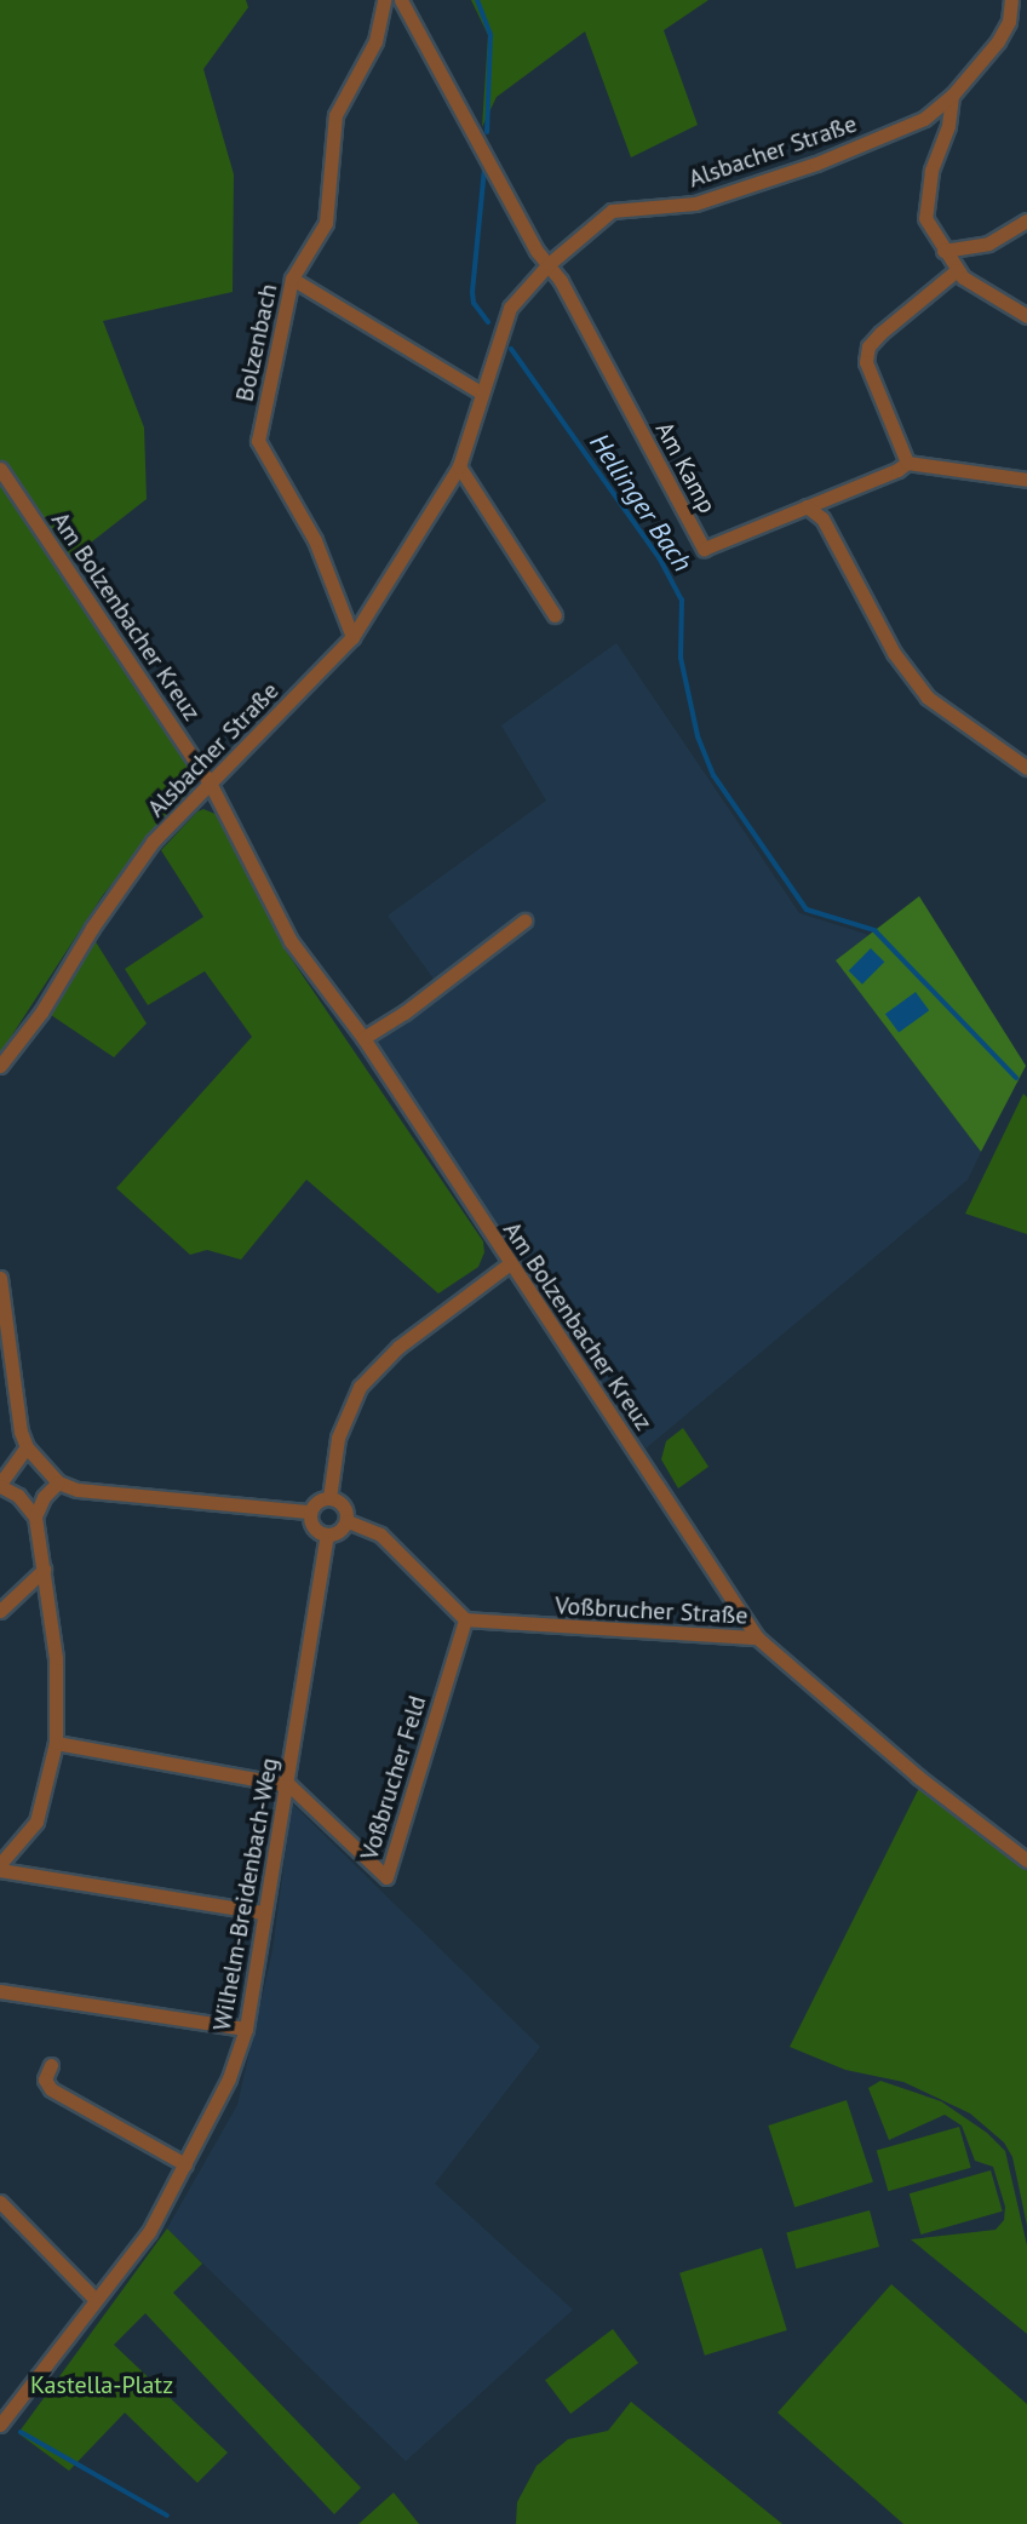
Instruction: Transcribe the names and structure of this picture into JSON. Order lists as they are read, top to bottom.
{
  "streets": {
    "street": [
      "Alsbacher Straße",
      "Bolzenbach",
      "Am Kamp",
      "Am Bolzenbacher Kreuz",
      "Voßbrucher Straße",
      "Voßbrucher Feld",
      "Wilhelm-Breidenbach-Weg"
    ]
  },
  "crossings": [
    ["Alsbacher Straße", "Bolzenbach"],
    ["Alsbacher Straße", "Am Kamp"],
    ["Alsbacher Straße", "Am Bolzenbacher Kreuz"],
    ["Am Bolzenbacher Kreuz", "Voßbrucher Straße"],
    ["Voßbrucher Straße", "Voßbrucher Feld"],
    ["Voßbrucher Feld", "Wilhelm-Breidenbach-Weg"]
  ],
  "water": ["Hellinger Bach"],
  "parks": ["Kastella-Platz"]
}
